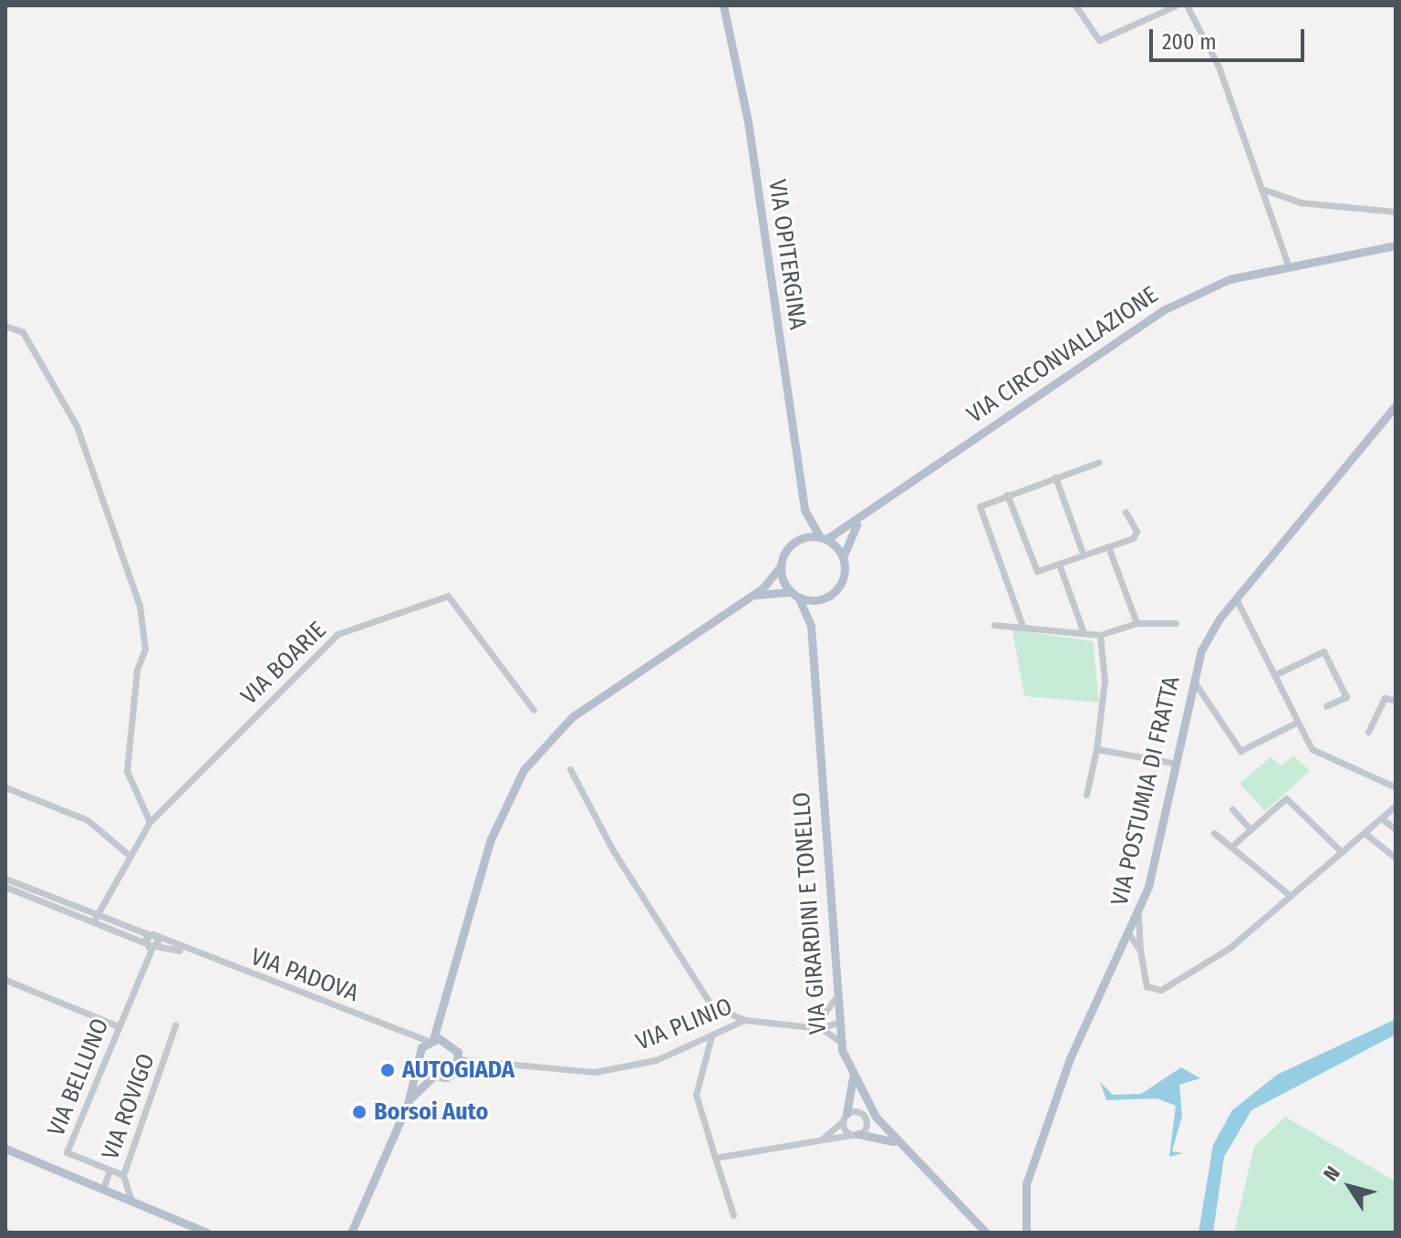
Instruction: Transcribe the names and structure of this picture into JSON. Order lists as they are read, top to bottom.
{
  "streets": {
    "main road": [
      "VIA OPITERGINA",
      "VIA CIRCONVALLAZIONE",
      "VIA POSTUMIA DI FRATTA",
      "VIA GIRARDINI E TONELLO"
    ],
    "street": [
      "VIA BOARIE",
      "VIA PADOVA",
      "VIA PLINIO",
      "VIA BELLUNO",
      "VIA ROVIGO"
    ]
  },
  "crossings": [
    ["VIA OPITERGINA", "VIA CIRCONVALLAZIONE"],
    ["VIA OPITERGINA", "VIA GIRARDINI E TONELLO"],
    ["VIA CIRCONVALLAZIONE", "VIA GIRARDINI E TONELLO"],
    ["VIA GIRARDINI E TONELLO", "VIA PLINIO"],
    ["VIA PADOVA", "VIA PLINIO"]
  ],
  "places": ["AUTOGIADA", "Borsoi Auto"],
  "scale_bar": "200 m",
  "north": "top left"
}
